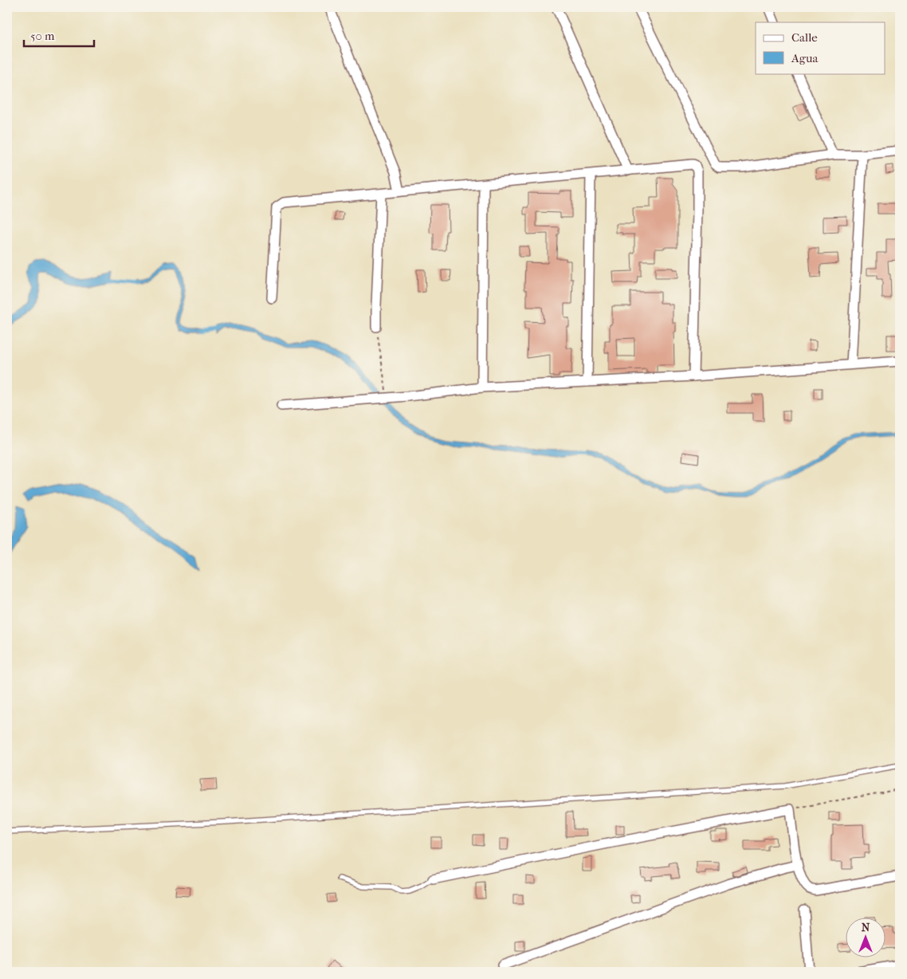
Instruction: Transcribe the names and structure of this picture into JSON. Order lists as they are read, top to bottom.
{
  "legend": ["Calle", "Agua"],
  "scale_bar": "50 m",
  "north": "top"
}
